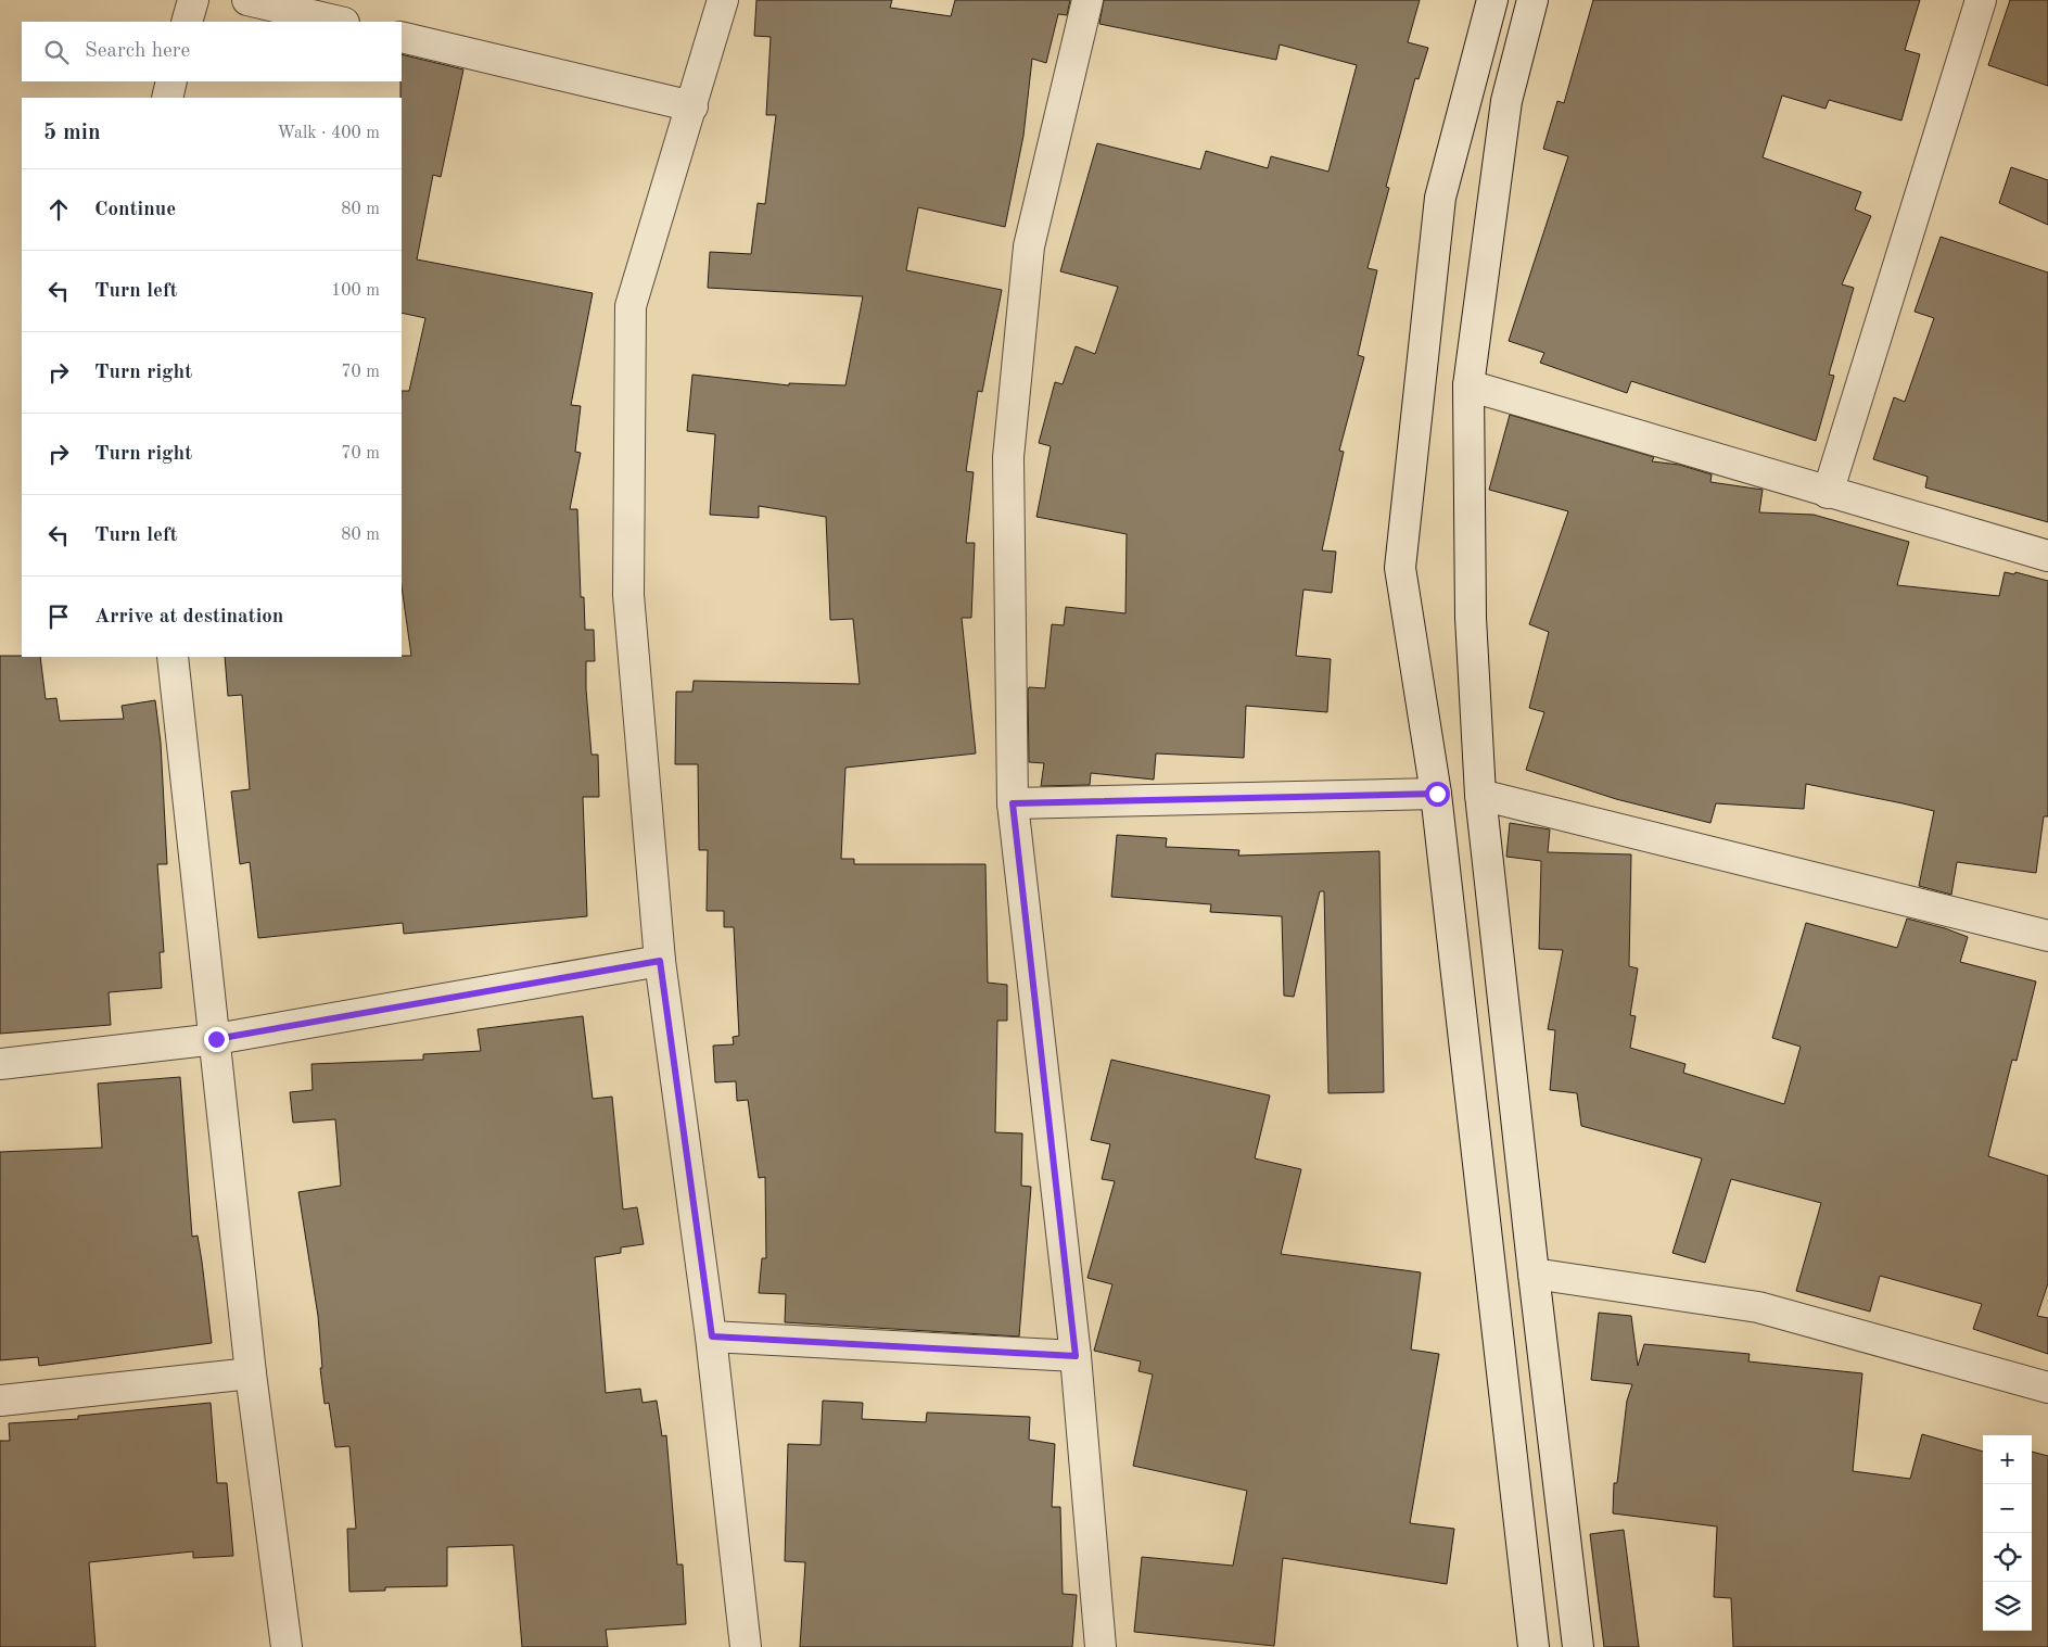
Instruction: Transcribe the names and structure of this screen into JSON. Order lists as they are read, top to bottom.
{
  "page": {
    "search": "Search here",
    "heading": ["5 min", "Walk · 400 m"],
    "list": [
      ["Continue", "80 m"],
      ["Turn left", "100 m"],
      ["Turn right", "70 m"],
      ["Turn right", "70 m"],
      ["Turn left", "80 m"],
      "Arrive at destination"
    ],
    "map_buttons": ["+", "−"]
  }
}
